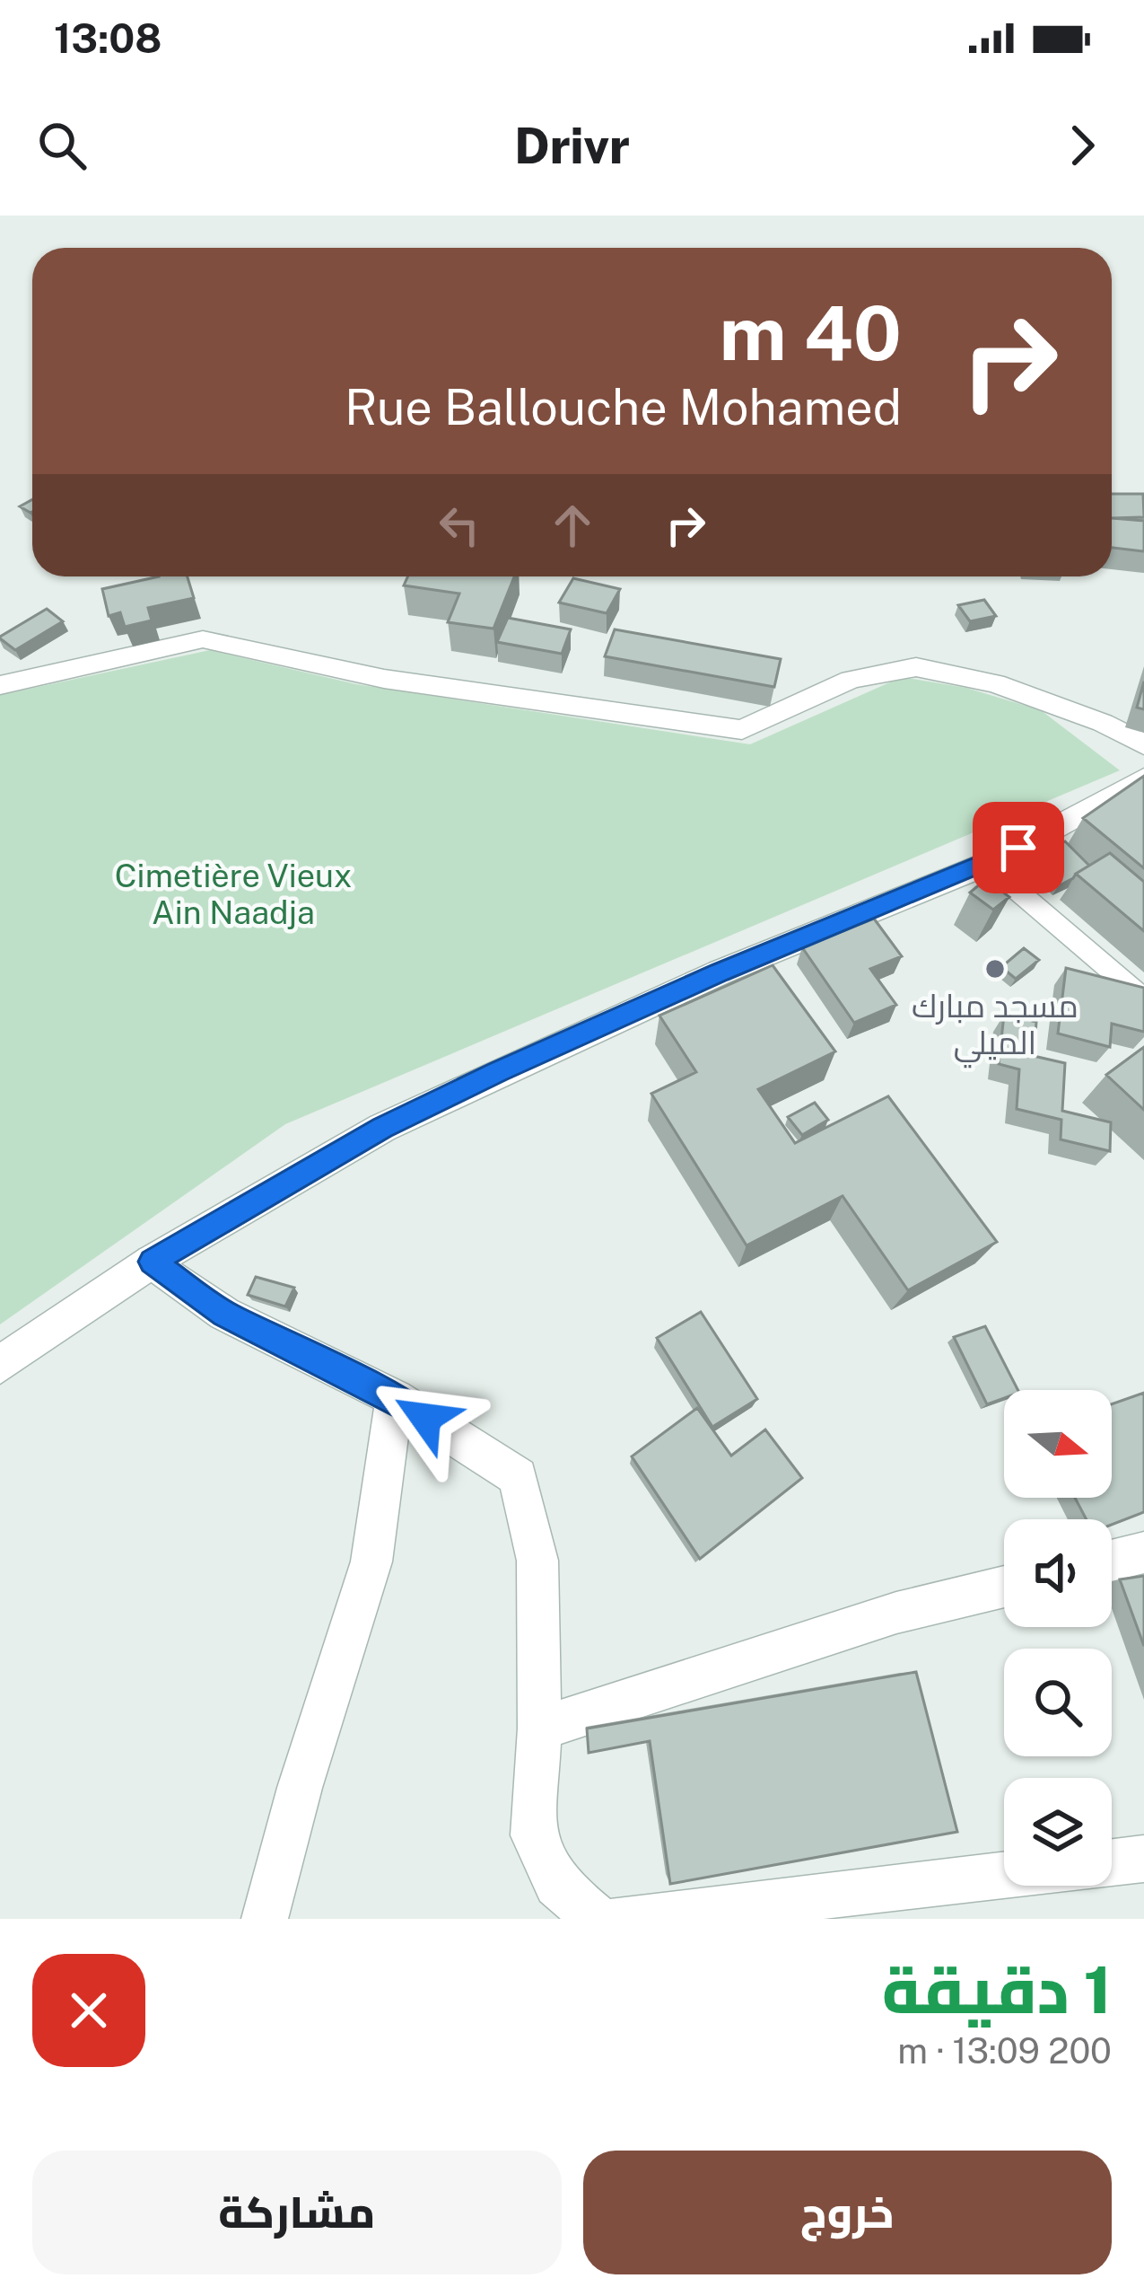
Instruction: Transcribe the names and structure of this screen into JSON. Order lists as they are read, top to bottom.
{
  "parks": ["Cimetière Vieux Ain Naadja"],
  "places": ["مسجد مبارك الميلي"],
  "north": "right",
  "page": {
    "status": "13:08",
    "header": "Drivr",
    "turn": ["40 m", "Rue Ballouche Mohamed"],
    "heading": ["1 دقيقة", "200 m · 13:09"],
    "buttons": ["خروج", "مشاركة"]
  }
}
